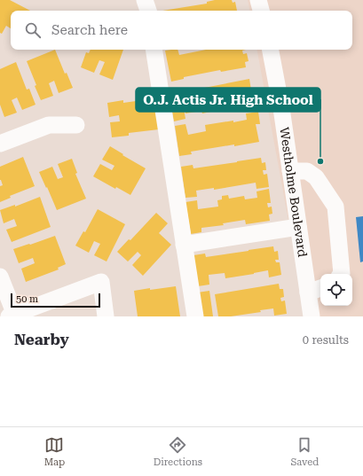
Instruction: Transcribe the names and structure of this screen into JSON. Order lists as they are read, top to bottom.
{
  "streets": {
    "street": ["Westholme Boulevard"]
  },
  "places": ["O.J. Actis Jr. High School"],
  "scale_bar": "50 m",
  "page": {
    "search": "Search here",
    "scale": "50 m",
    "heading": ["Nearby", "0 results"],
    "nav": ["Map", "Directions", "Saved"]
  }
}
